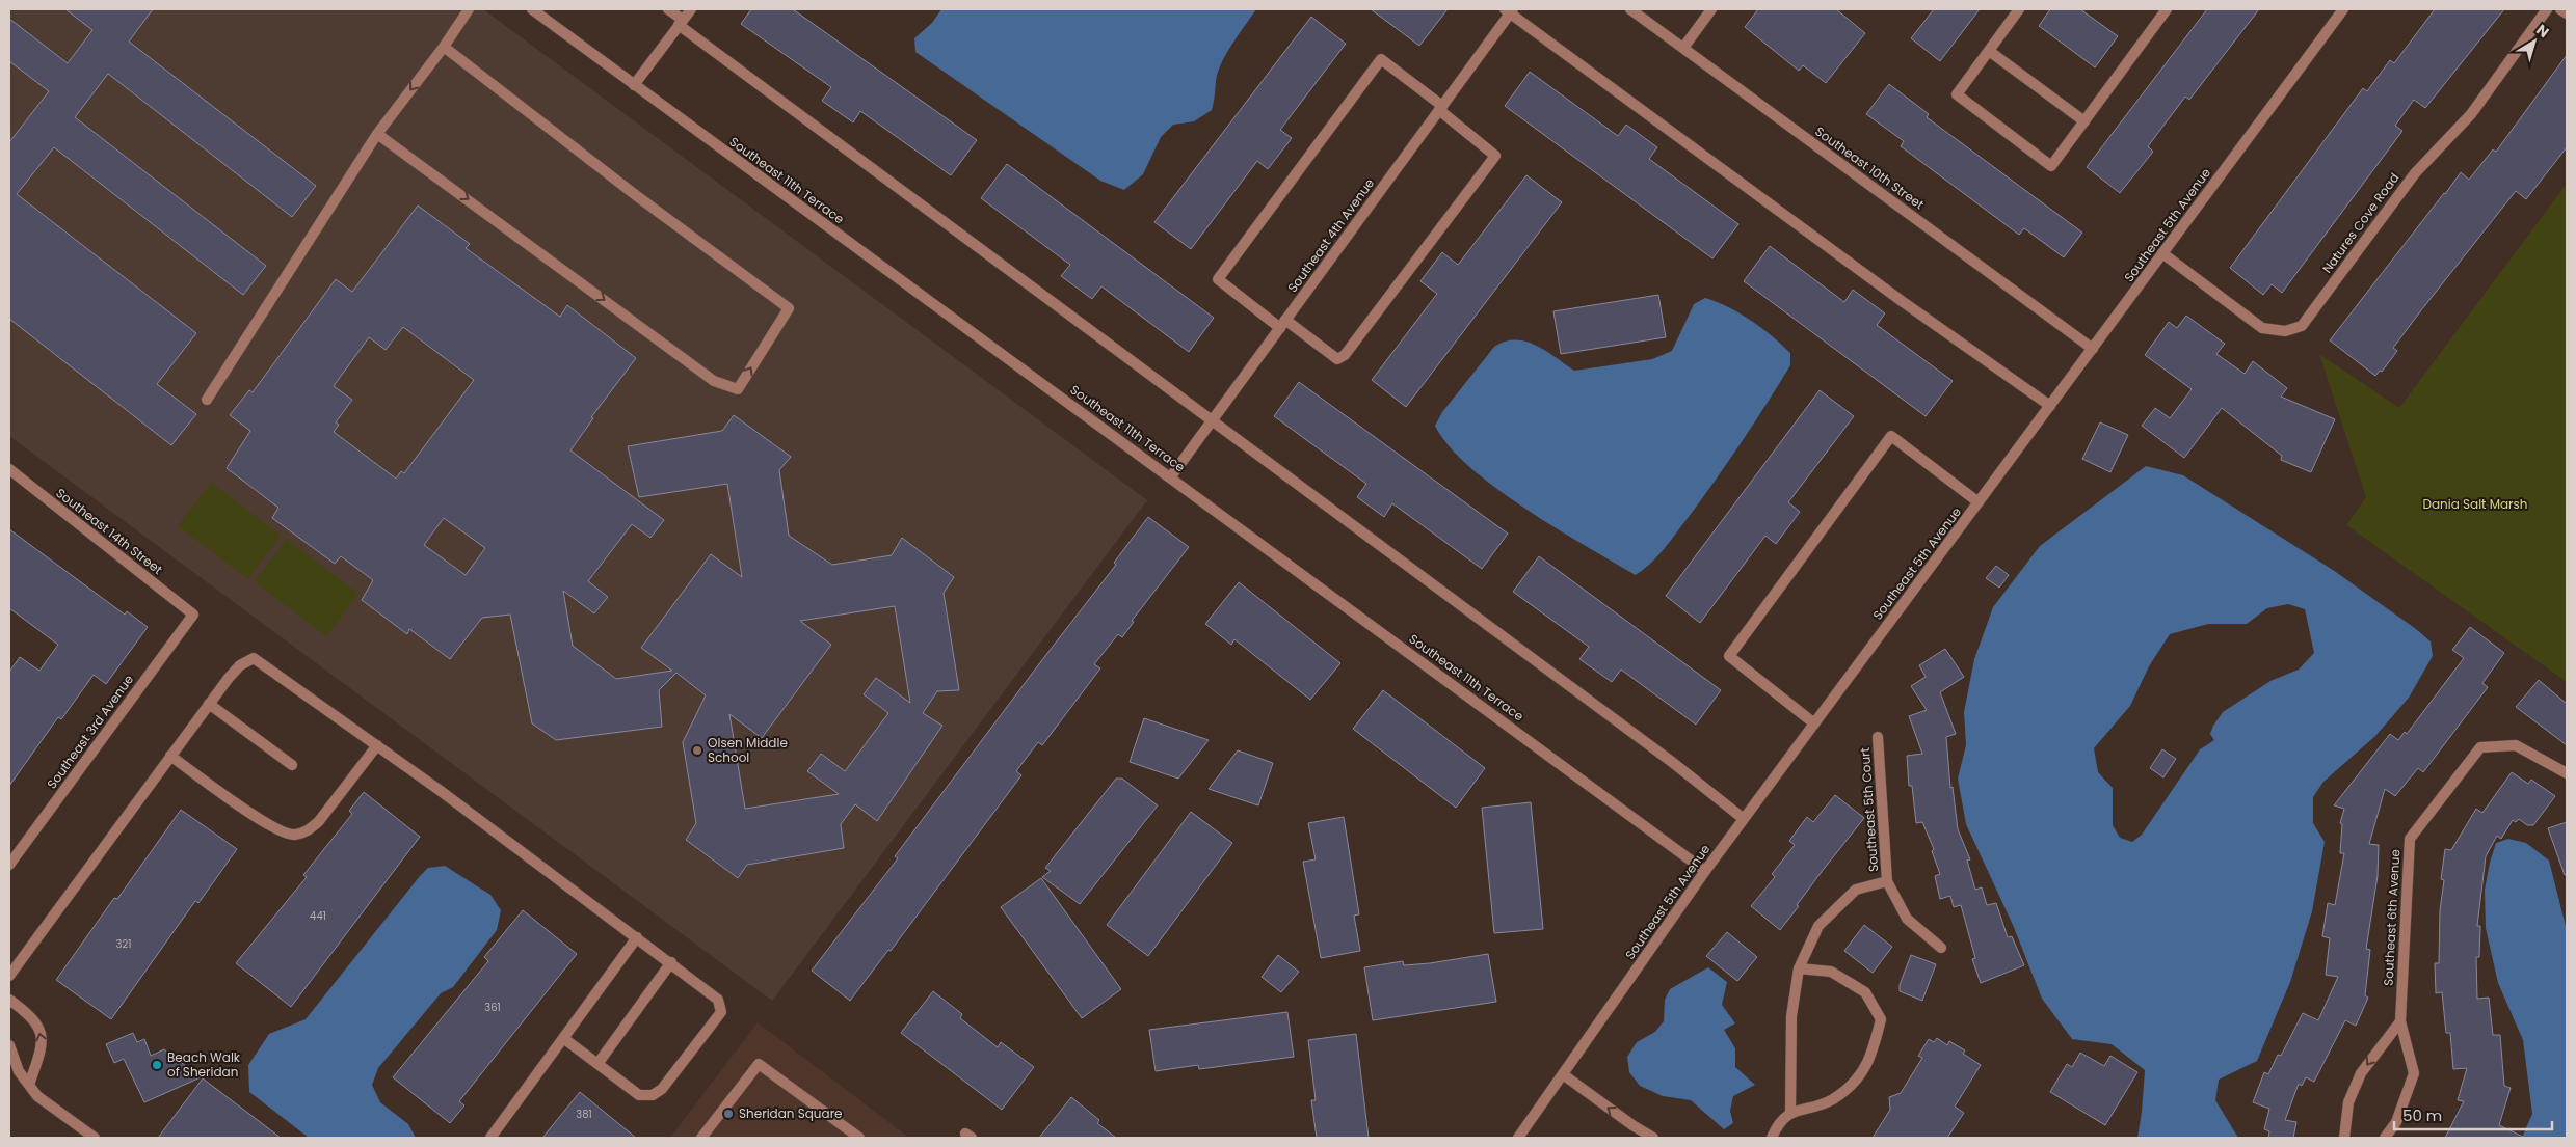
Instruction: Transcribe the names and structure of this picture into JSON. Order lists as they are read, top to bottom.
{
  "streets": {
    "street": [
      "Southeast 10th Street",
      "Southeast 11th Terrace",
      "Natures Cove Road",
      "Southeast 5th Avenue",
      "Southeast 4th Avenue",
      "Southeast 14th Street",
      "Southeast 3rd Avenue",
      "Southeast 5th Court",
      "Southeast 6th Avenue"
    ]
  },
  "crossings": [
    ["Southeast 10th Street", "Southeast 5th Avenue"],
    ["Southeast 11th Terrace", "Southeast 5th Avenue"],
    ["Southeast 11th Terrace", "Southeast 4th Avenue"],
    ["Natures Cove Road", "Southeast 5th Avenue"],
    ["Southeast 14th Street", "Southeast 3rd Avenue"]
  ],
  "parks": ["Dania Salt Marsh"],
  "places": ["Olsen Middle School", "Beach Walk of Sheridan", "Sheridan Square"],
  "house_numbers": [
    "441",
    "321",
    "361",
    "381"
  ],
  "scale_bar": "50 m",
  "north": "top right"
}
